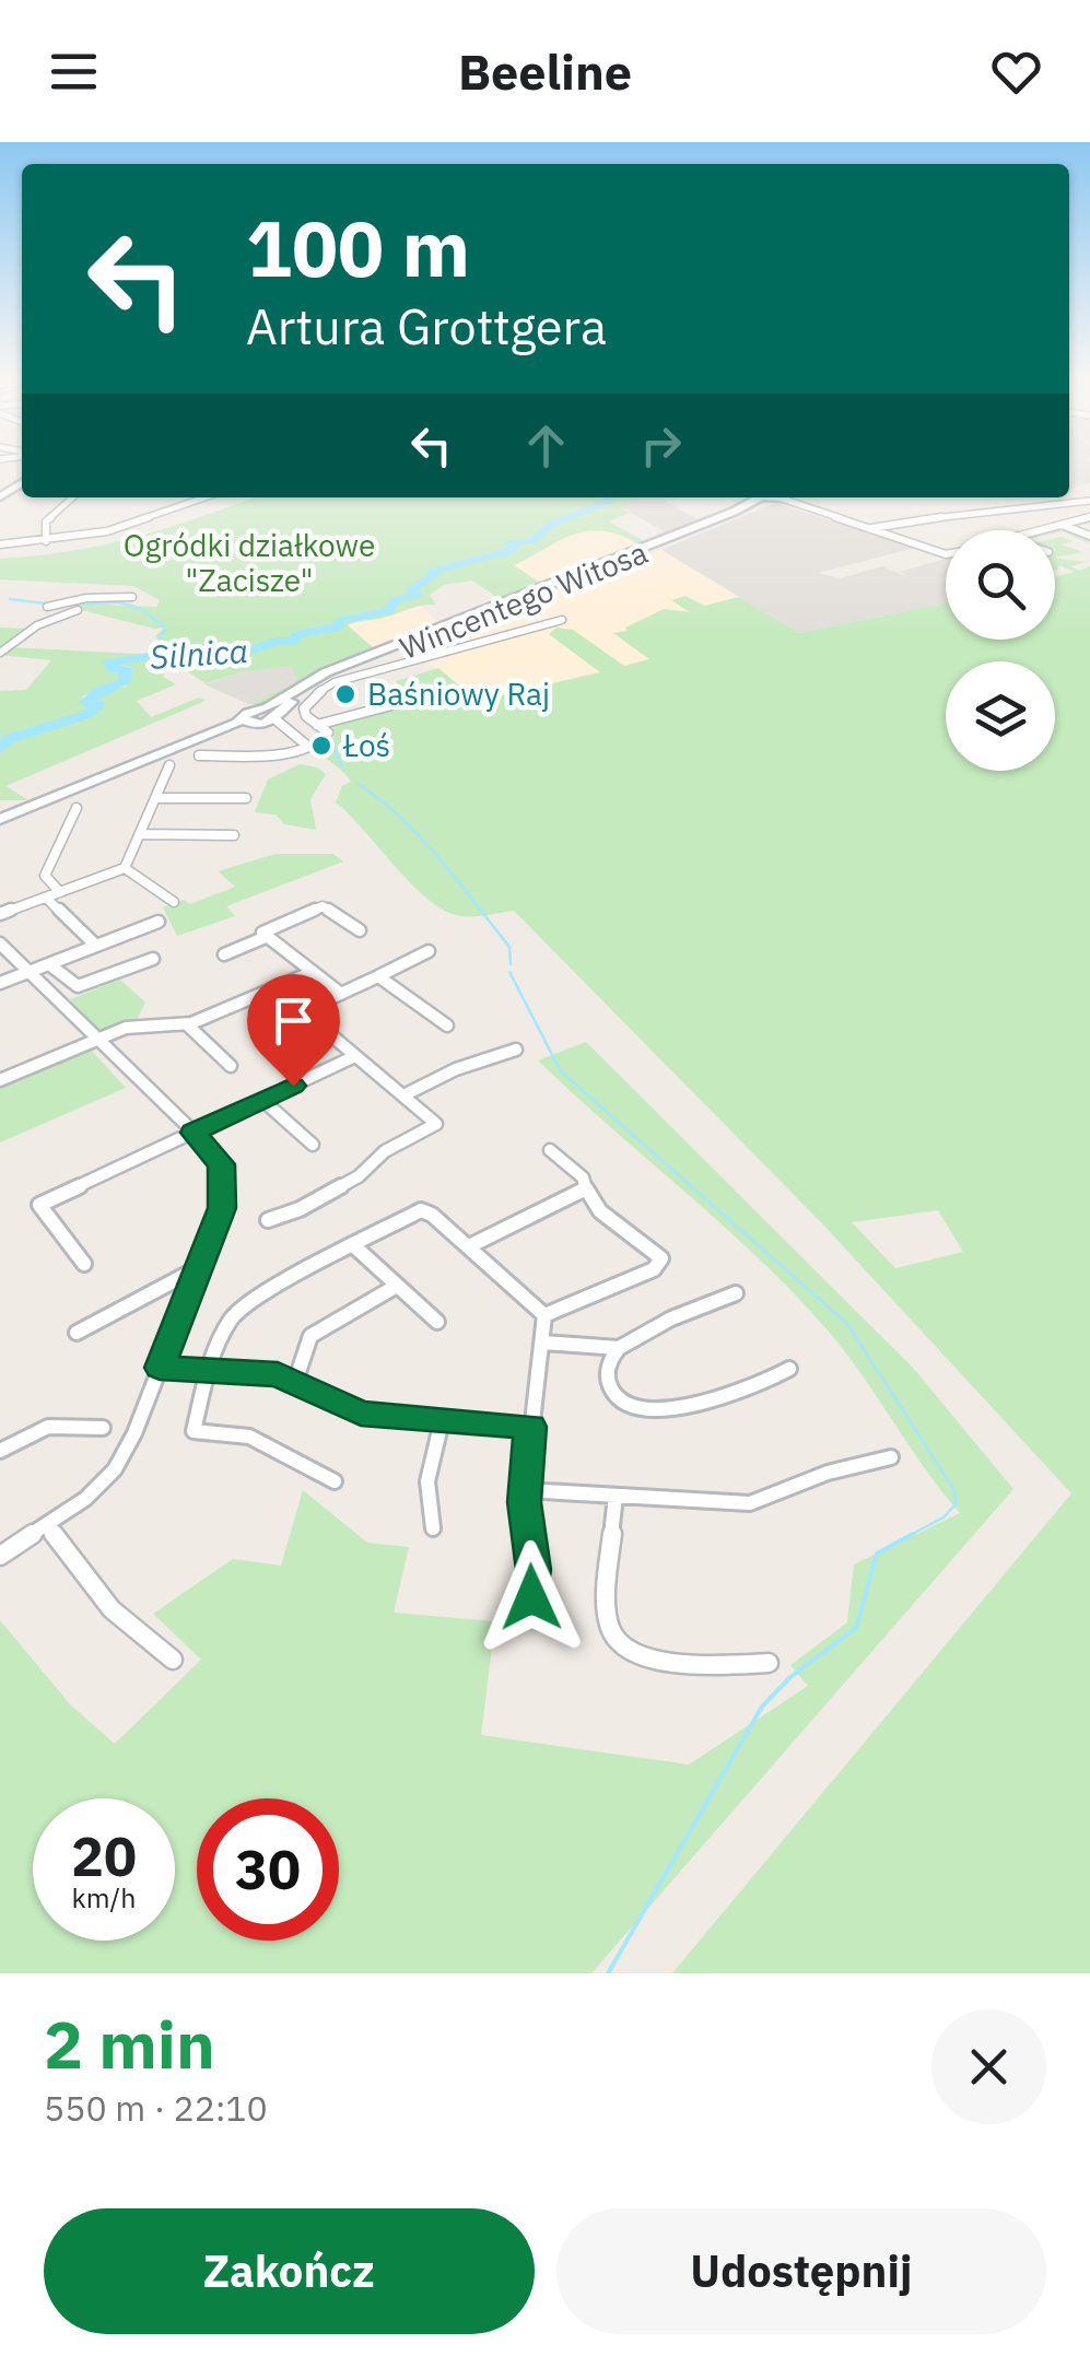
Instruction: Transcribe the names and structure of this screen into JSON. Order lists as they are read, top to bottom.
{
  "streets": {
    "main road": ["Wincentego Witosa"]
  },
  "water": ["Silnica"],
  "parks": ["Ogródki działkowe \"Zacisze\""],
  "places": ["Baśniowy Raj", "Łoś"],
  "page": {
    "header": "Beeline",
    "turn": ["100 m", "Artura Grottgera"],
    "speed": "20 km/h",
    "limit": "30",
    "heading": ["2 min", "550 m · 22:10"],
    "buttons": ["Zakończ", "Udostępnij"]
  }
}
